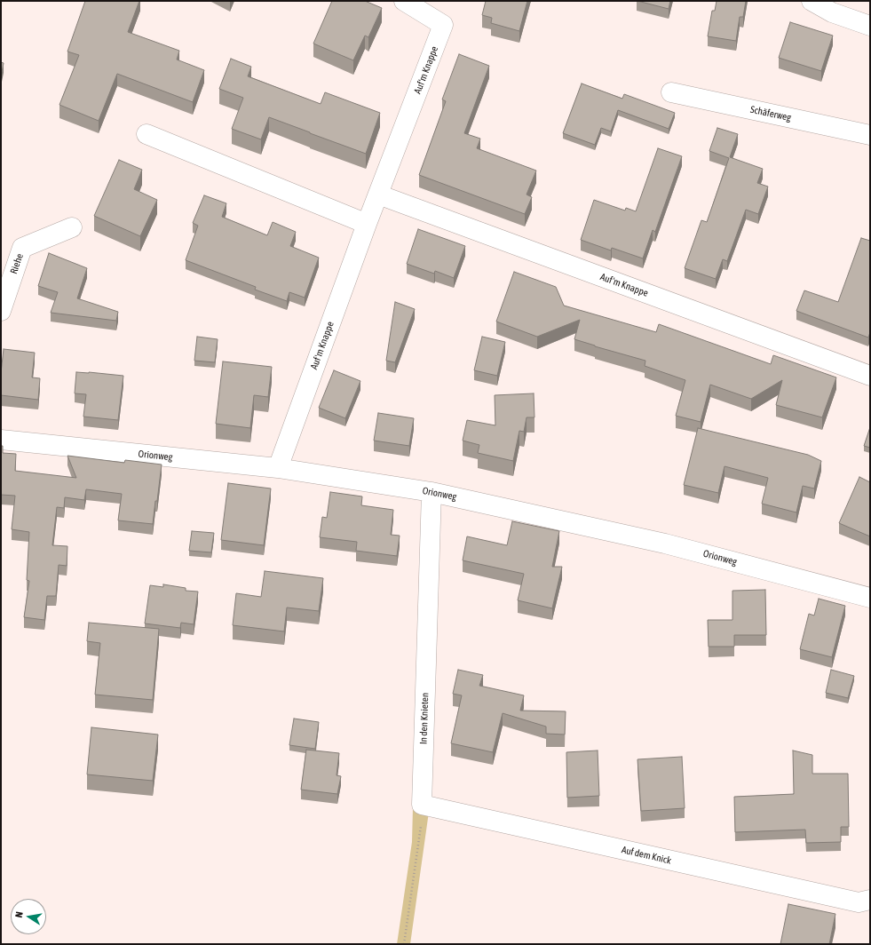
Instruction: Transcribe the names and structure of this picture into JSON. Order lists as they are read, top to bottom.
{
  "streets": {
    "street": [
      "Auf'm Knappe",
      "Schäferweg",
      "Riehe",
      "Orionweg",
      "In den Knieten",
      "Auf dem Knick"
    ]
  },
  "crossings": [
    ["Auf'm Knappe", "Orionweg"],
    ["Orionweg", "In den Knieten"],
    ["In den Knieten", "Auf dem Knick"]
  ],
  "north": "left"
}
